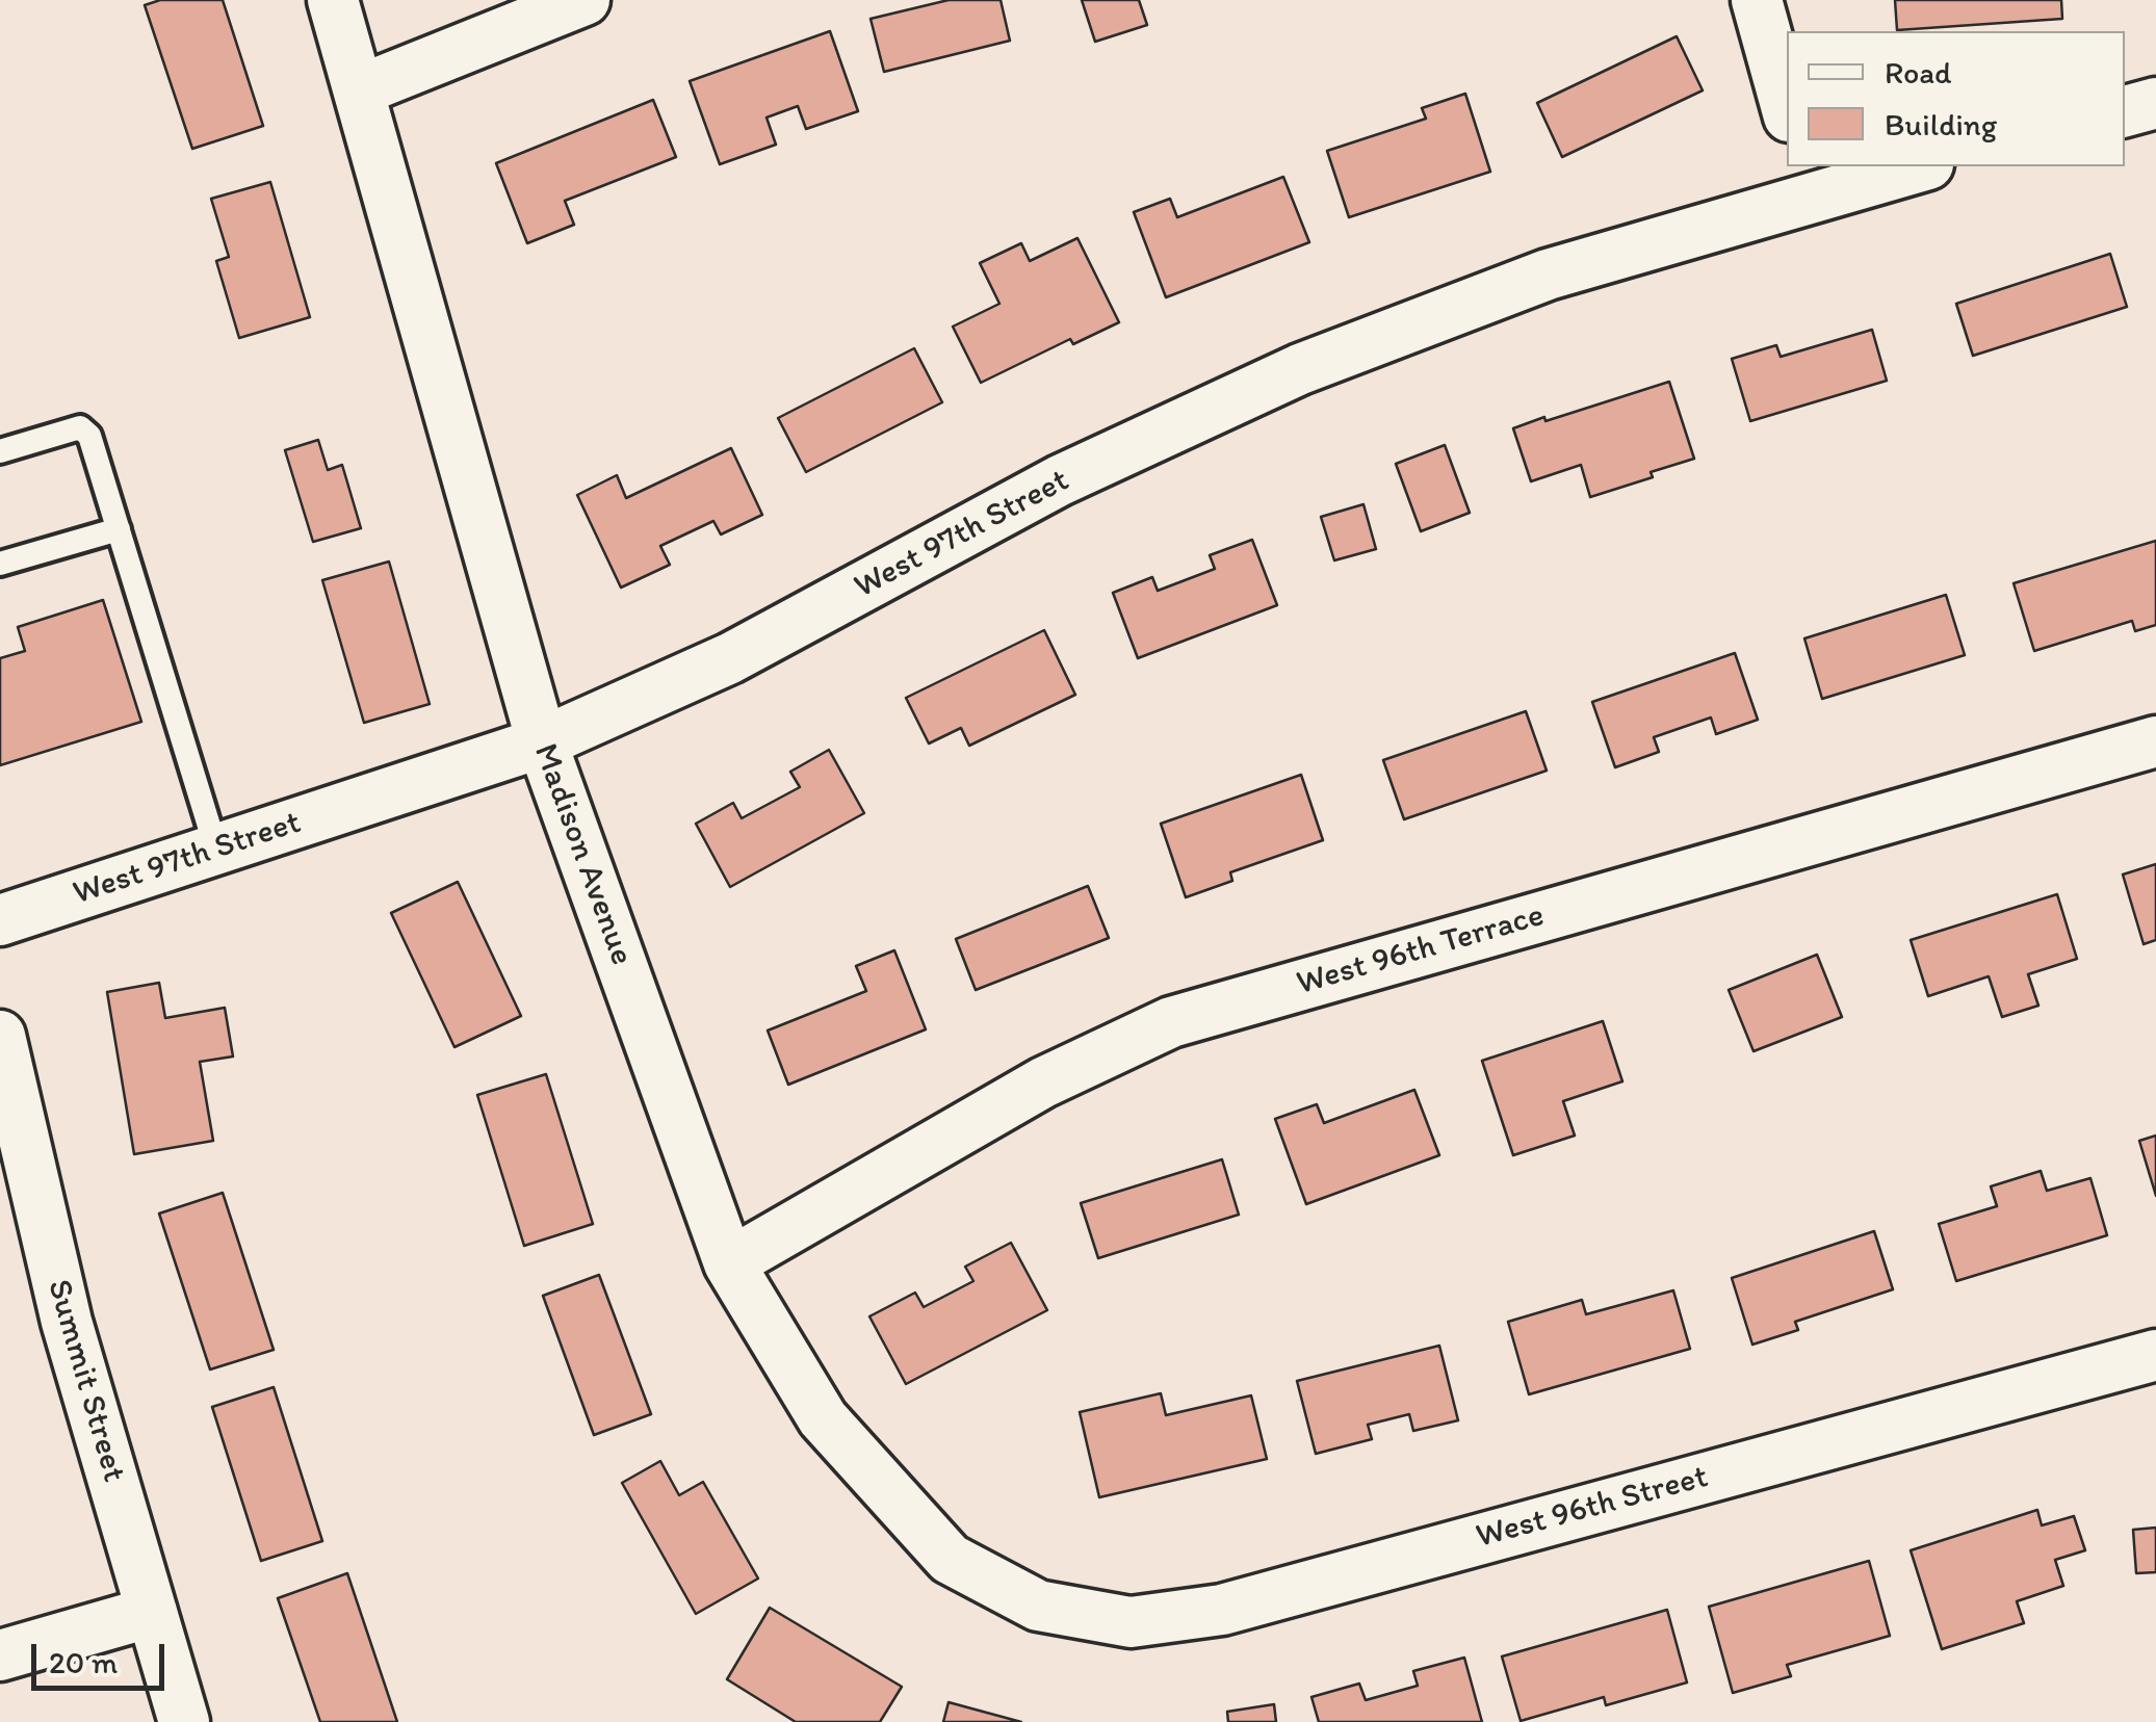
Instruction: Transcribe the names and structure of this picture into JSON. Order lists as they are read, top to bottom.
{
  "streets": {
    "street": [
      "West 97th Street",
      "Madison Avenue",
      "West 96th Terrace",
      "Summit Street",
      "West 96th Street"
    ]
  },
  "crossings": [
    ["West 97th Street", "Madison Avenue"],
    ["Madison Avenue", "West 96th Terrace"],
    ["Madison Avenue", "West 96th Street"]
  ],
  "legend": ["Road", "Building"],
  "scale_bar": "20 m"
}
